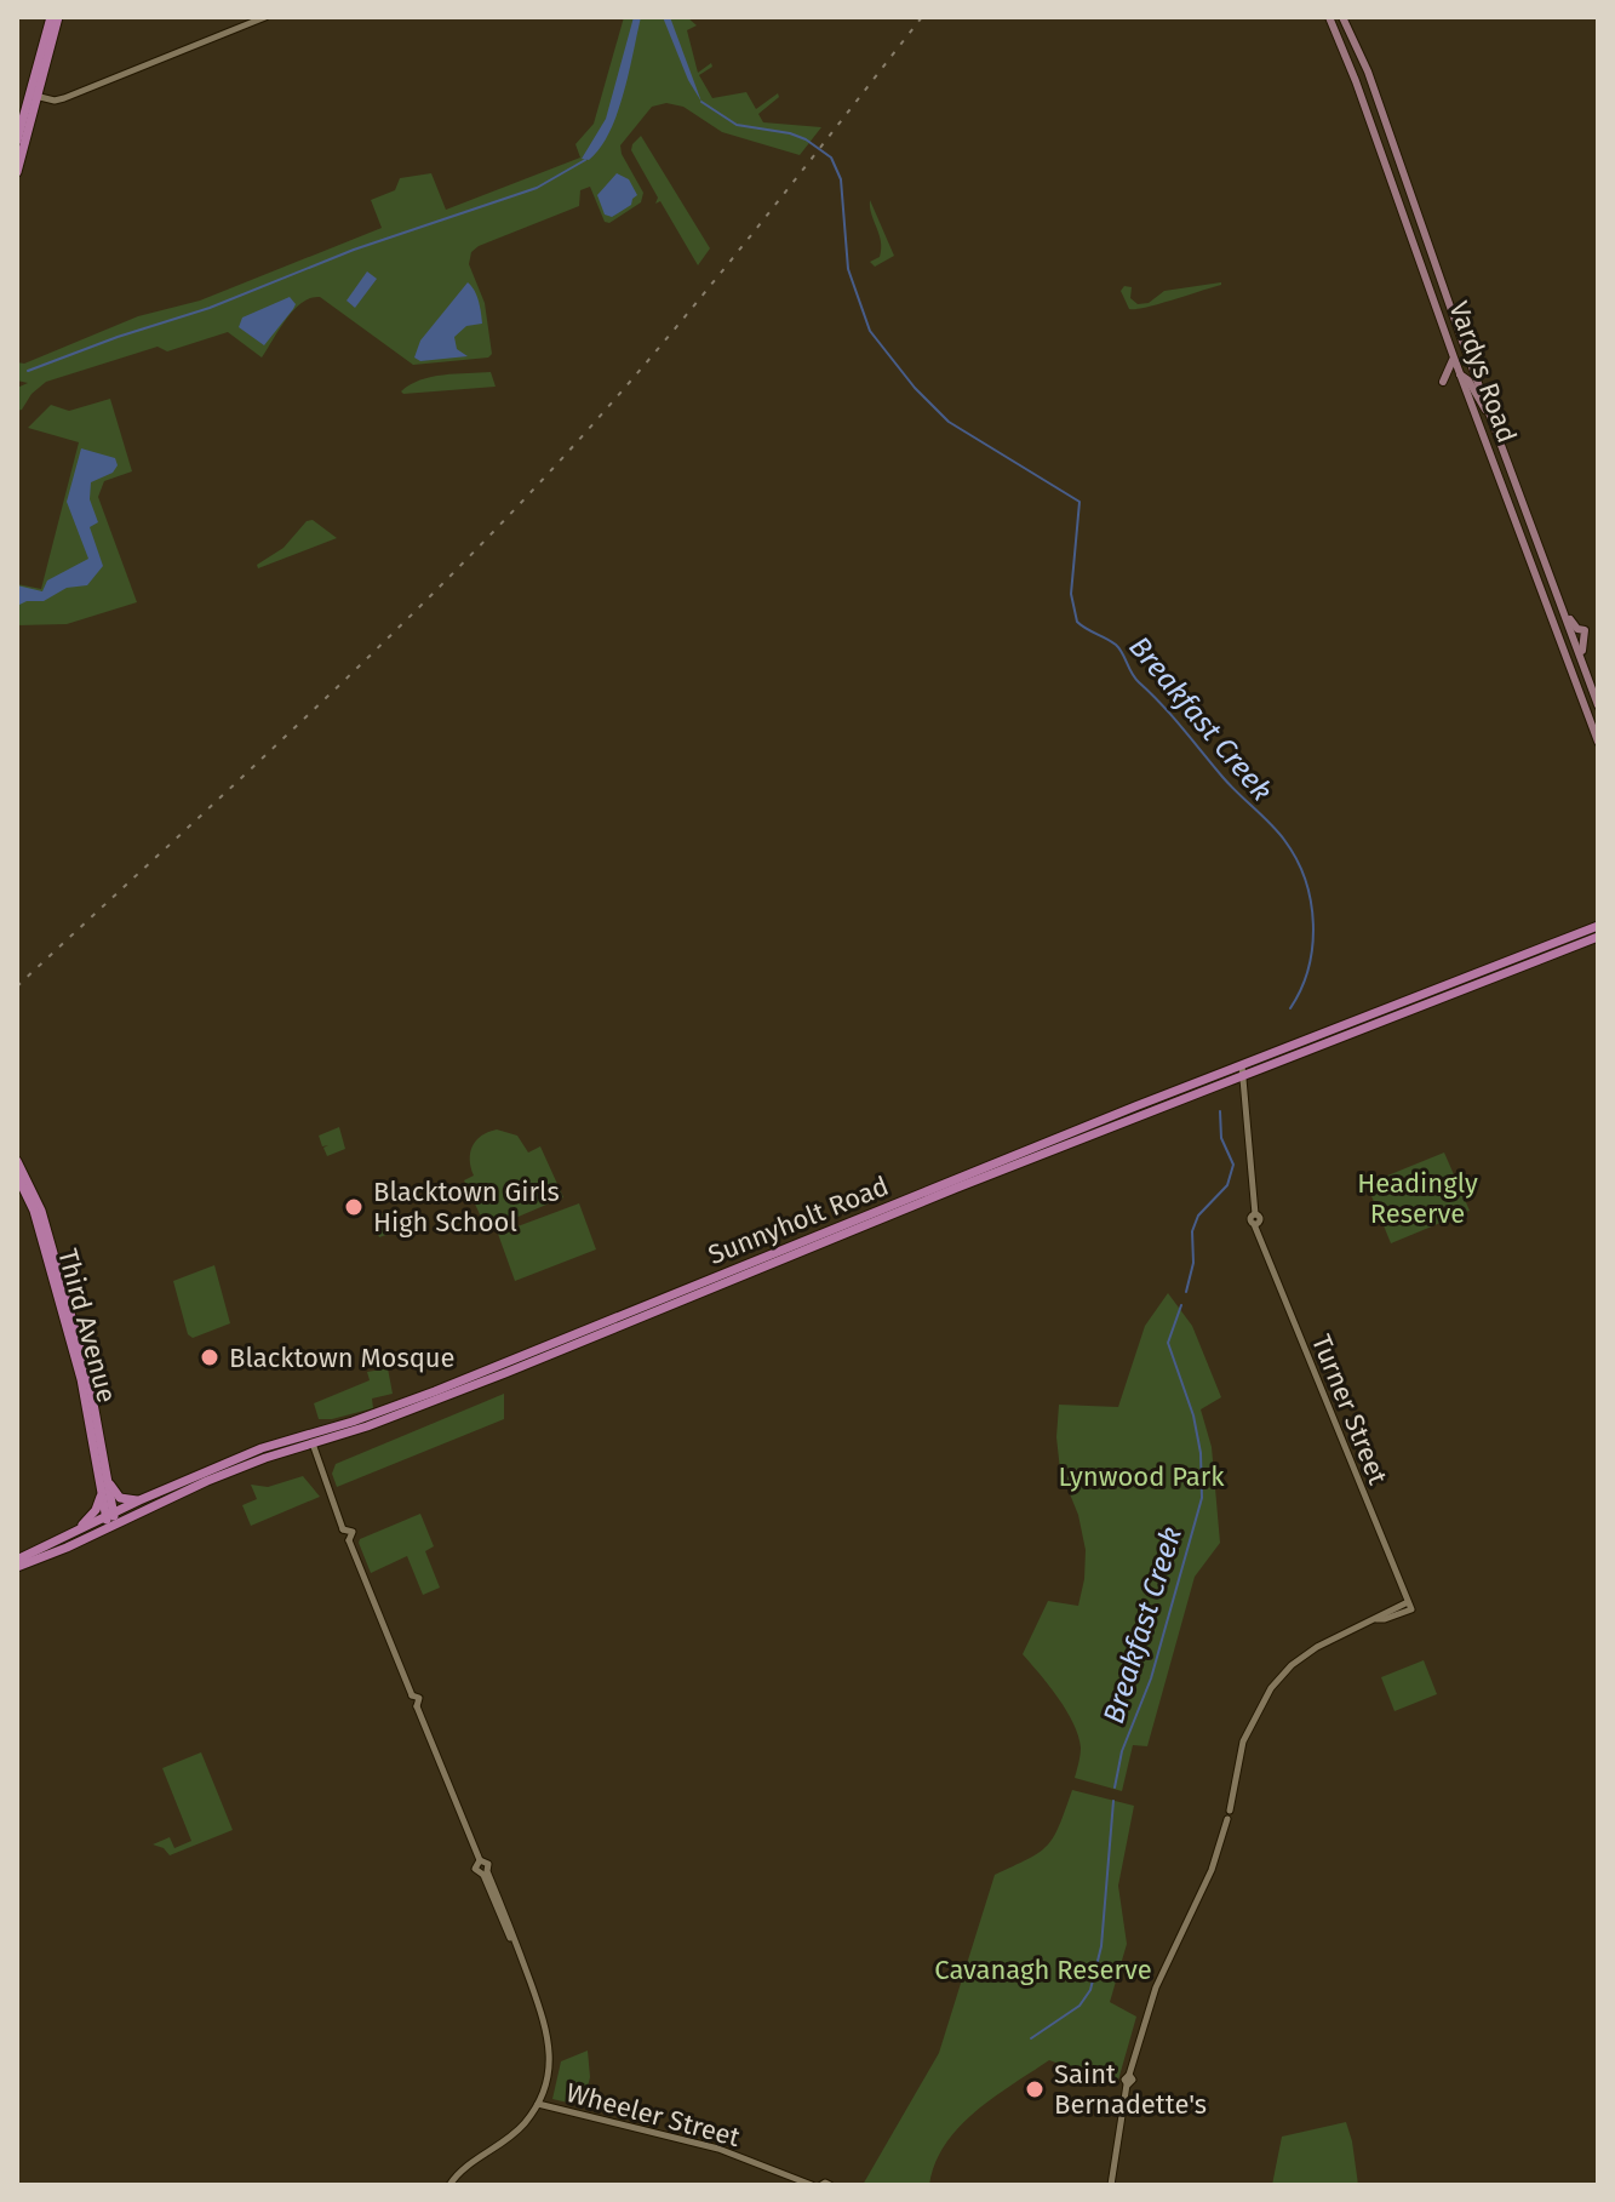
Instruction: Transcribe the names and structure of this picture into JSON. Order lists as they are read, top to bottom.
{
  "streets": {
    "main road": ["Vardys Road", "Sunnyholt Road", "Third Avenue"],
    "street": ["Turner Street", "Wheeler Street"]
  },
  "crossings": [
    ["Sunnyholt Road", "Third Avenue"],
    ["Sunnyholt Road", "Turner Street"]
  ],
  "water": ["Breakfast Creek"],
  "parks": ["Headingly Reserve", "Lynwood Park", "Cavanagh Reserve"],
  "places": ["Blacktown Girls High School", "Blacktown Mosque", "Saint Bernadette's"]
}
